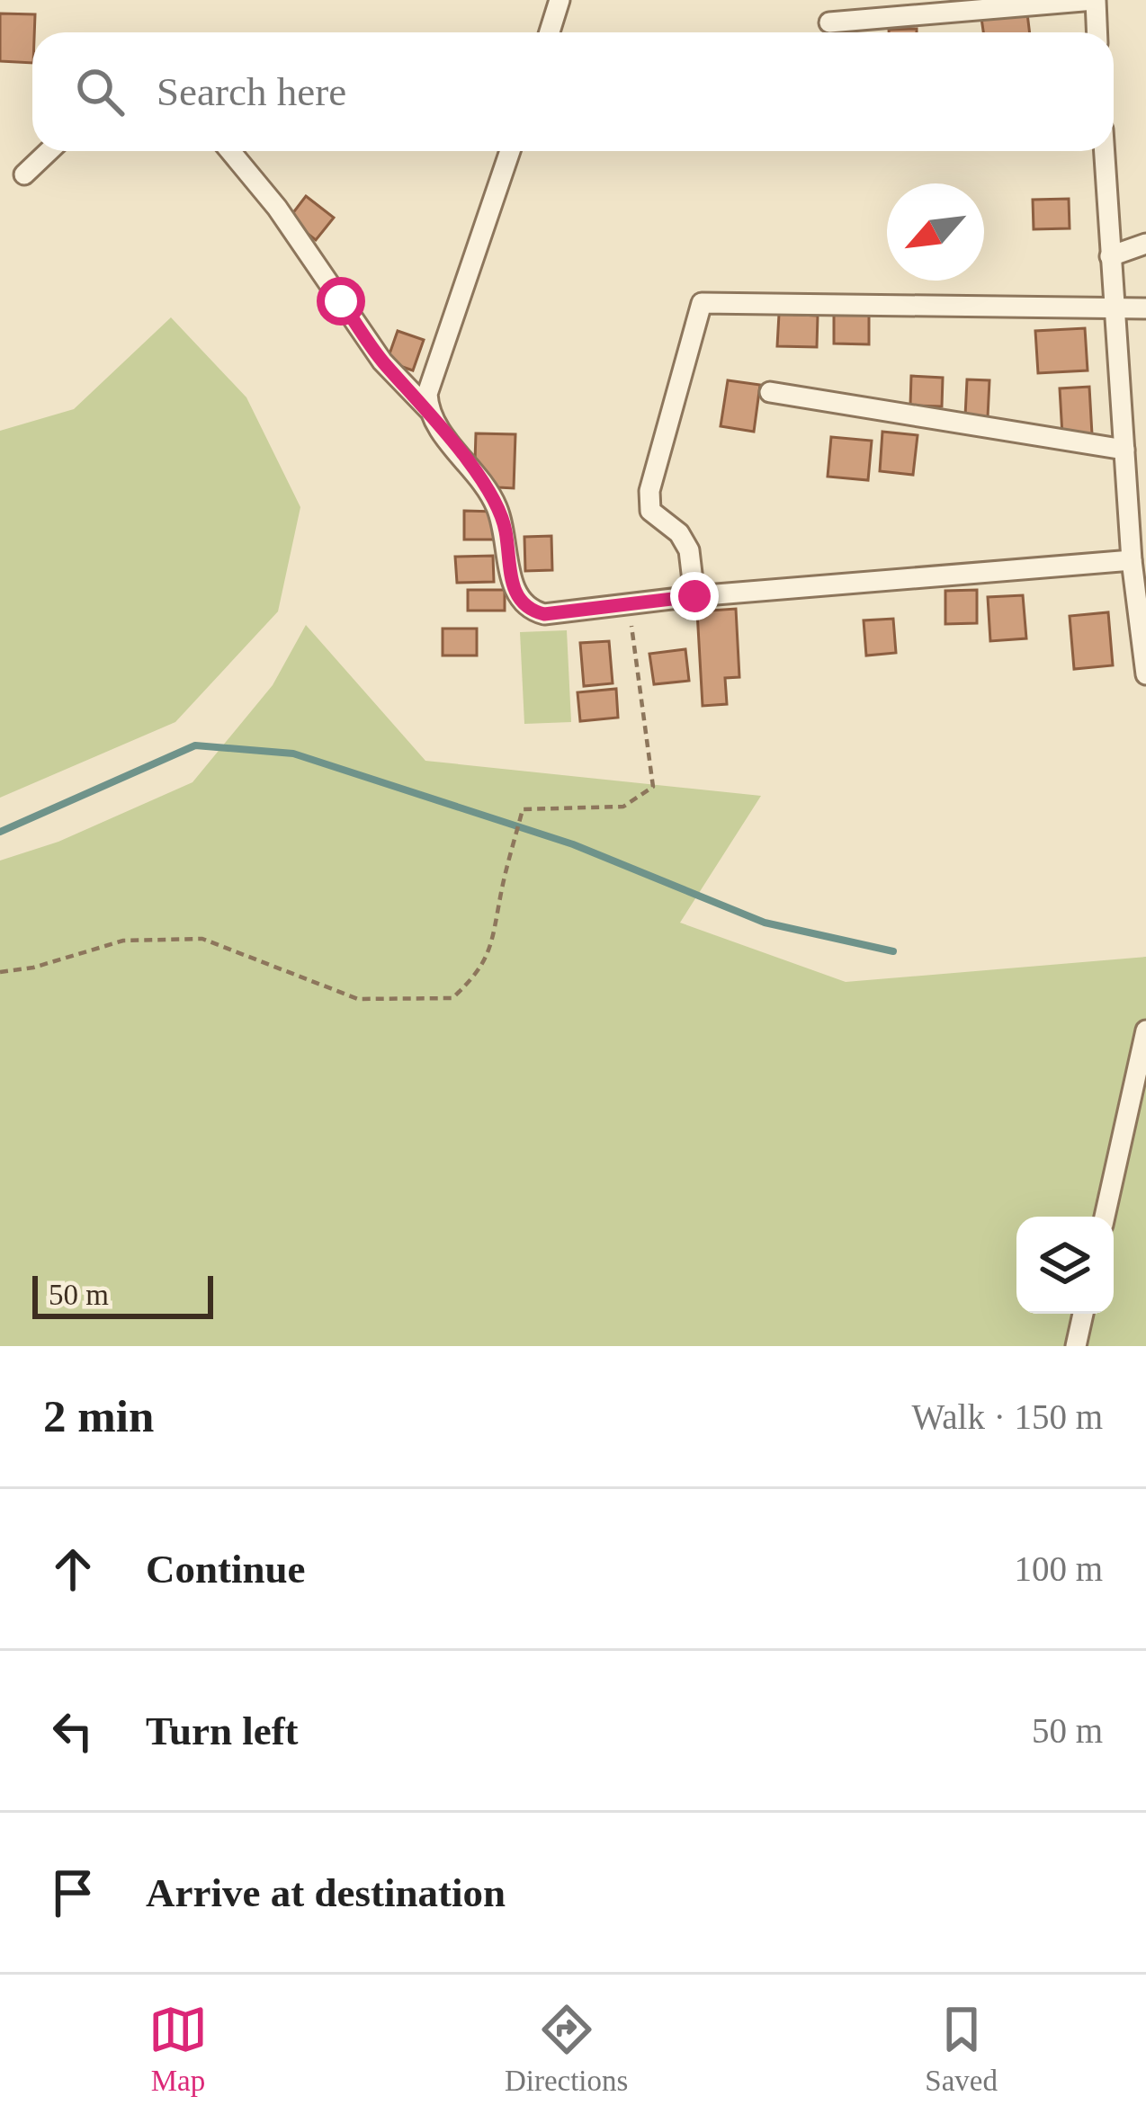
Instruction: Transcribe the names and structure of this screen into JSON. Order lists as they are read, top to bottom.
{
  "scale_bar": "50 m",
  "north": "bottom left",
  "page": {
    "search": "Search here",
    "scale": "50 m",
    "heading": ["2 min", "Walk · 150 m"],
    "list": [
      ["Continue", "100 m"],
      ["Turn left", "50 m"],
      "Arrive at destination"
    ],
    "nav": ["Map", "Directions", "Saved"]
  }
}
